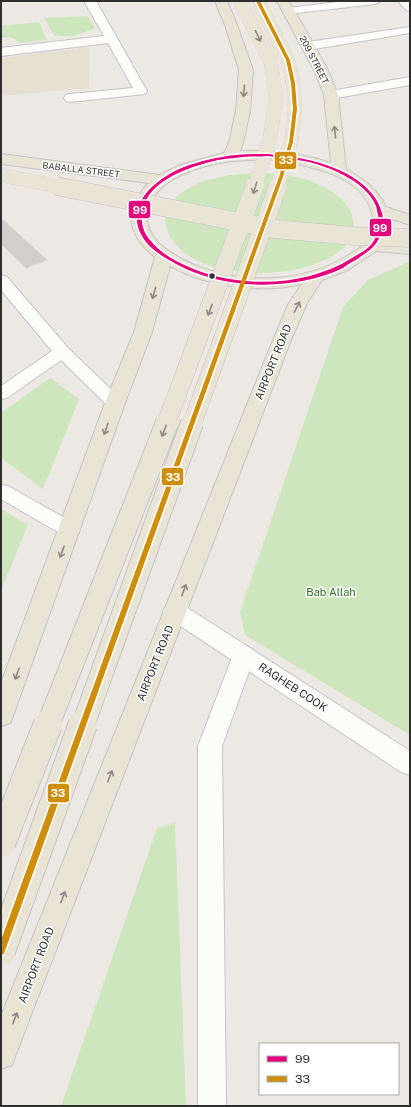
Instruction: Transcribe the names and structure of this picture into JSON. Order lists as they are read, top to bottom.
{
  "streets": {
    "main road": [
      "209 STREET",
      "BABALLA STREET",
      "AIRPORT ROAD",
      "RAGHEB COOK"
    ]
  },
  "crossings": [
    ["AIRPORT ROAD", "RAGHEB COOK"]
  ],
  "parks": ["Bab Allah"],
  "lines": ["transit line 33", "transit line 99"],
  "legend": ["99", "33"]
}
